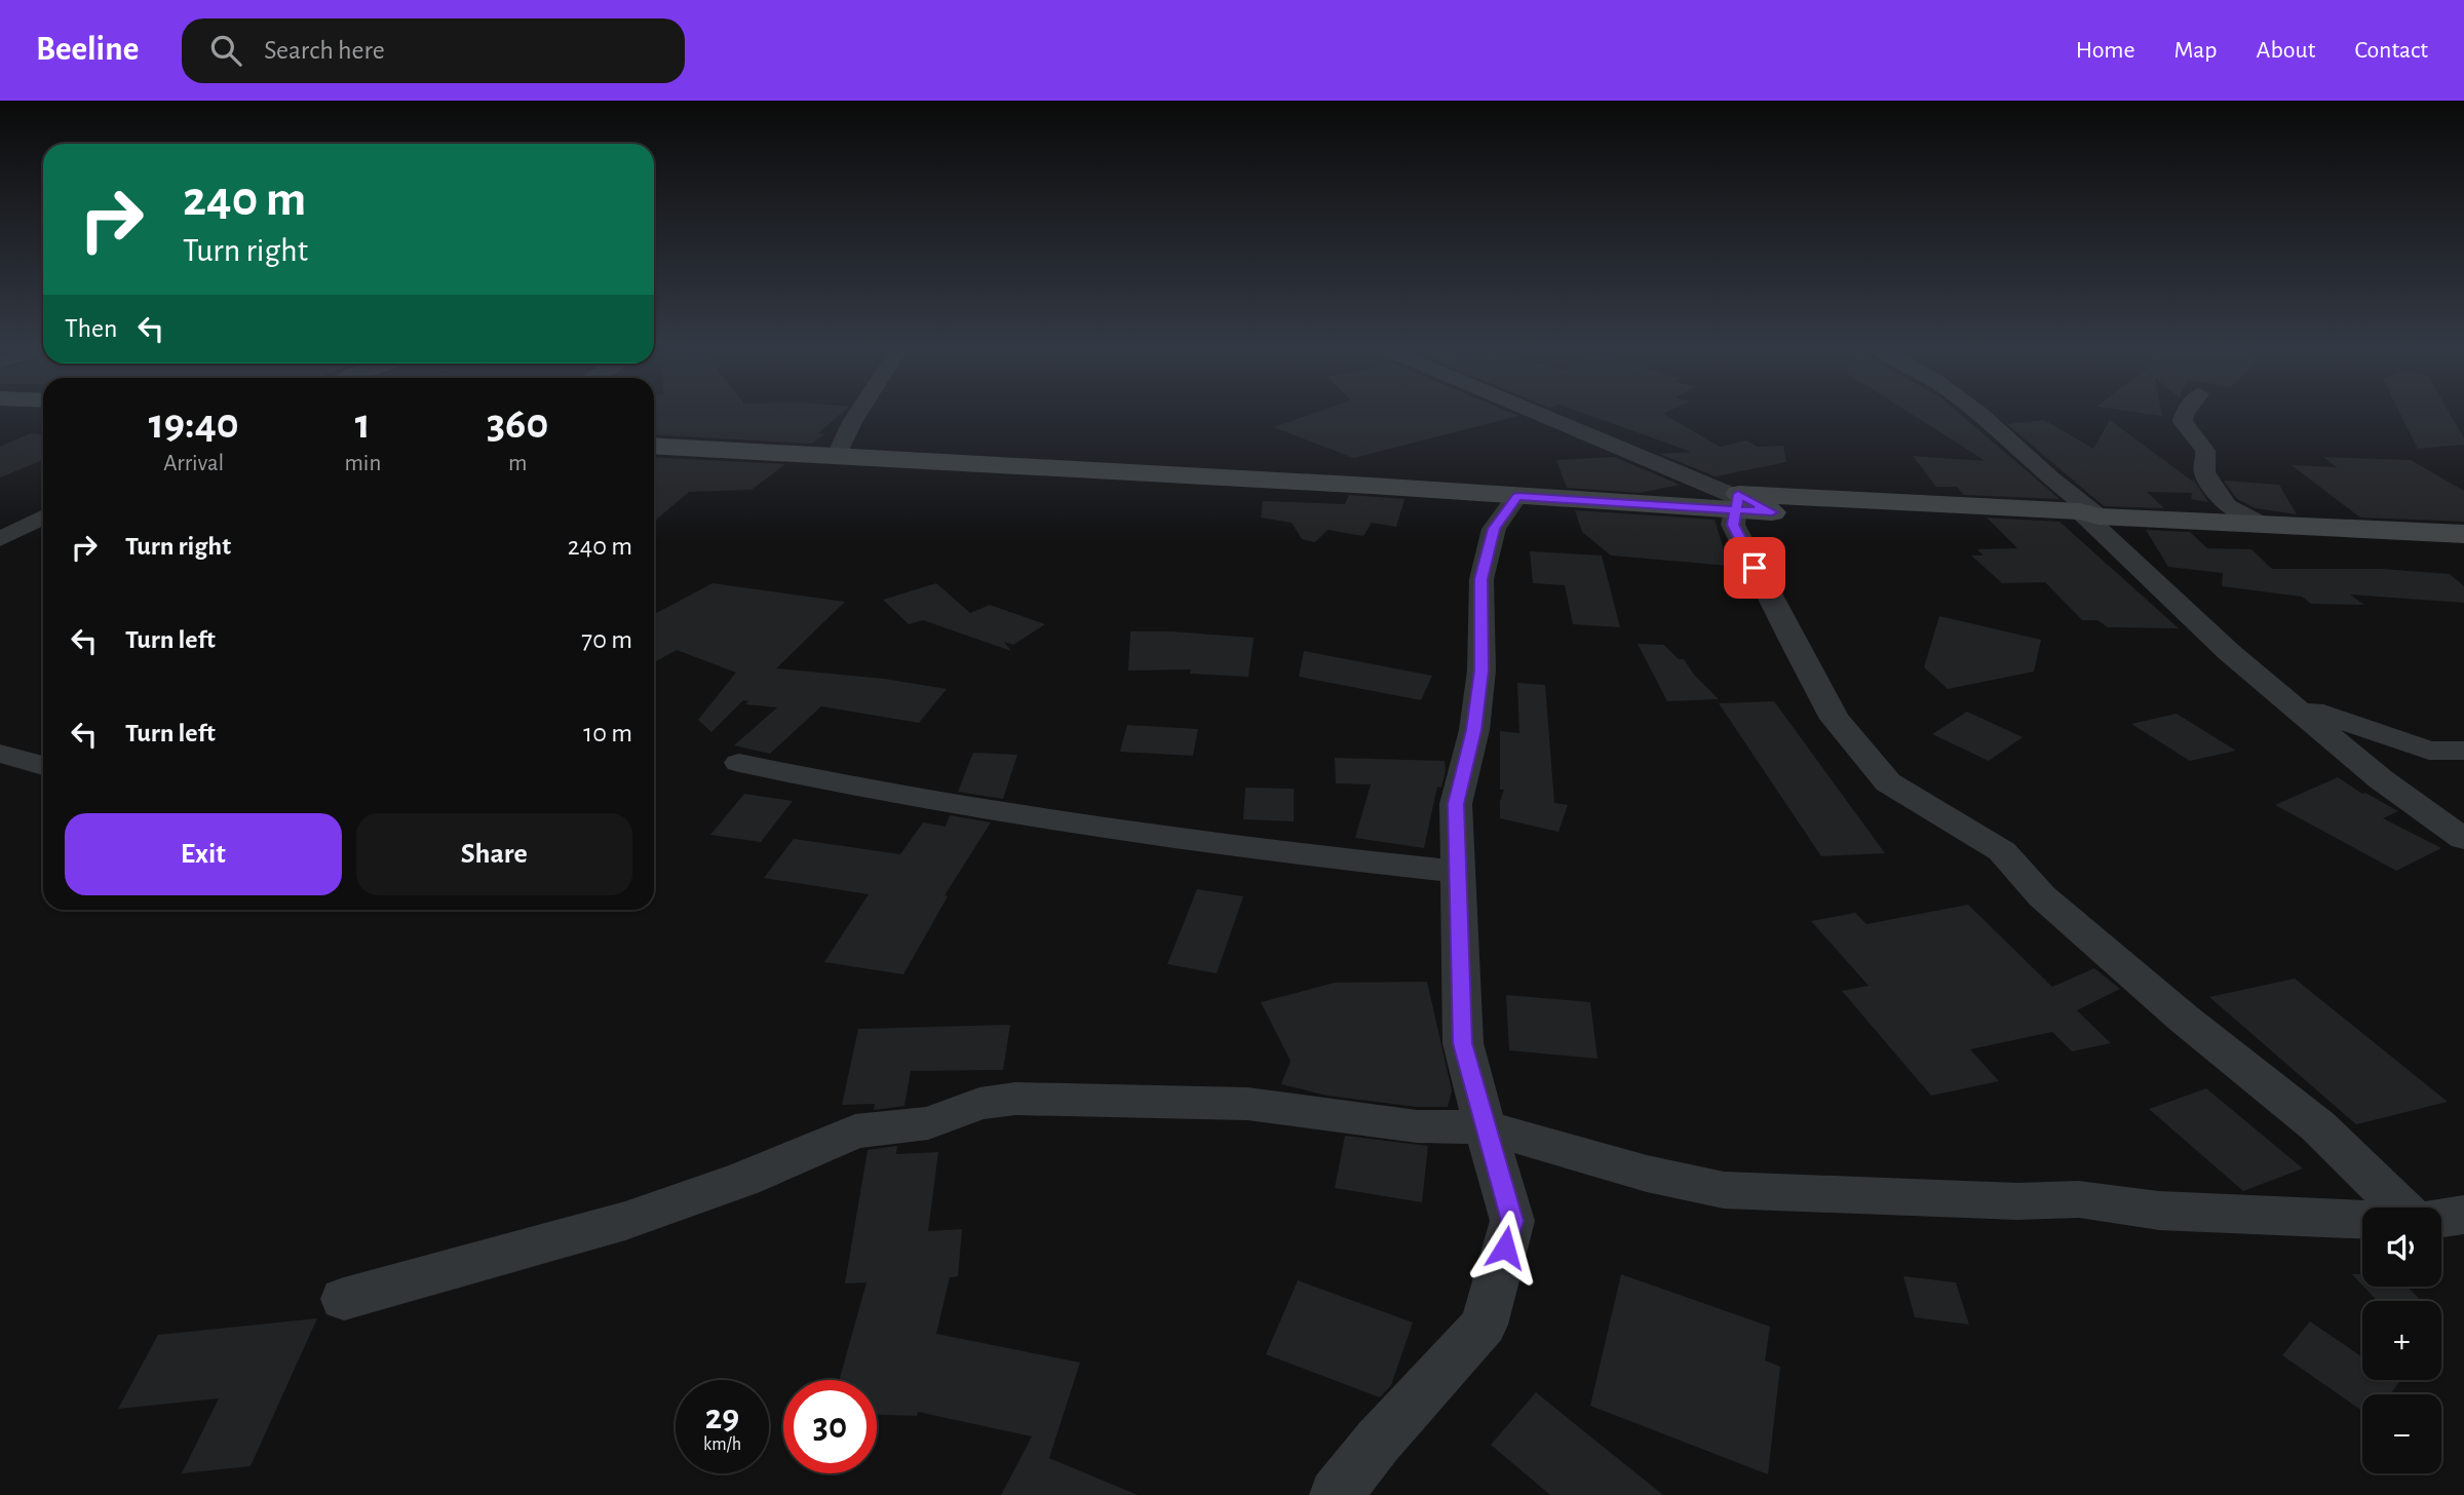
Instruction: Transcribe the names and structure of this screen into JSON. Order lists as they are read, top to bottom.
{
  "page": {
    "header": "Beeline",
    "search": "Search here",
    "nav": [
      "Home",
      "Map",
      "About",
      "Contact"
    ],
    "turn": ["240 m", "Turn right"],
    "then": "Then",
    "eta": [
      "19:40",
      "Arrival",
      "1",
      "min",
      "360",
      "m"
    ],
    "list": [
      {
        "name": "Turn right",
        "value": "240 m"
      },
      {
        "name": "Turn left",
        "value": "70 m"
      },
      {
        "name": "Turn left",
        "value": "10 m"
      }
    ],
    "buttons": ["Exit", "Share"],
    "map_buttons": ["+", "−"],
    "speed": "29 km/h",
    "limit": "30"
  }
}
